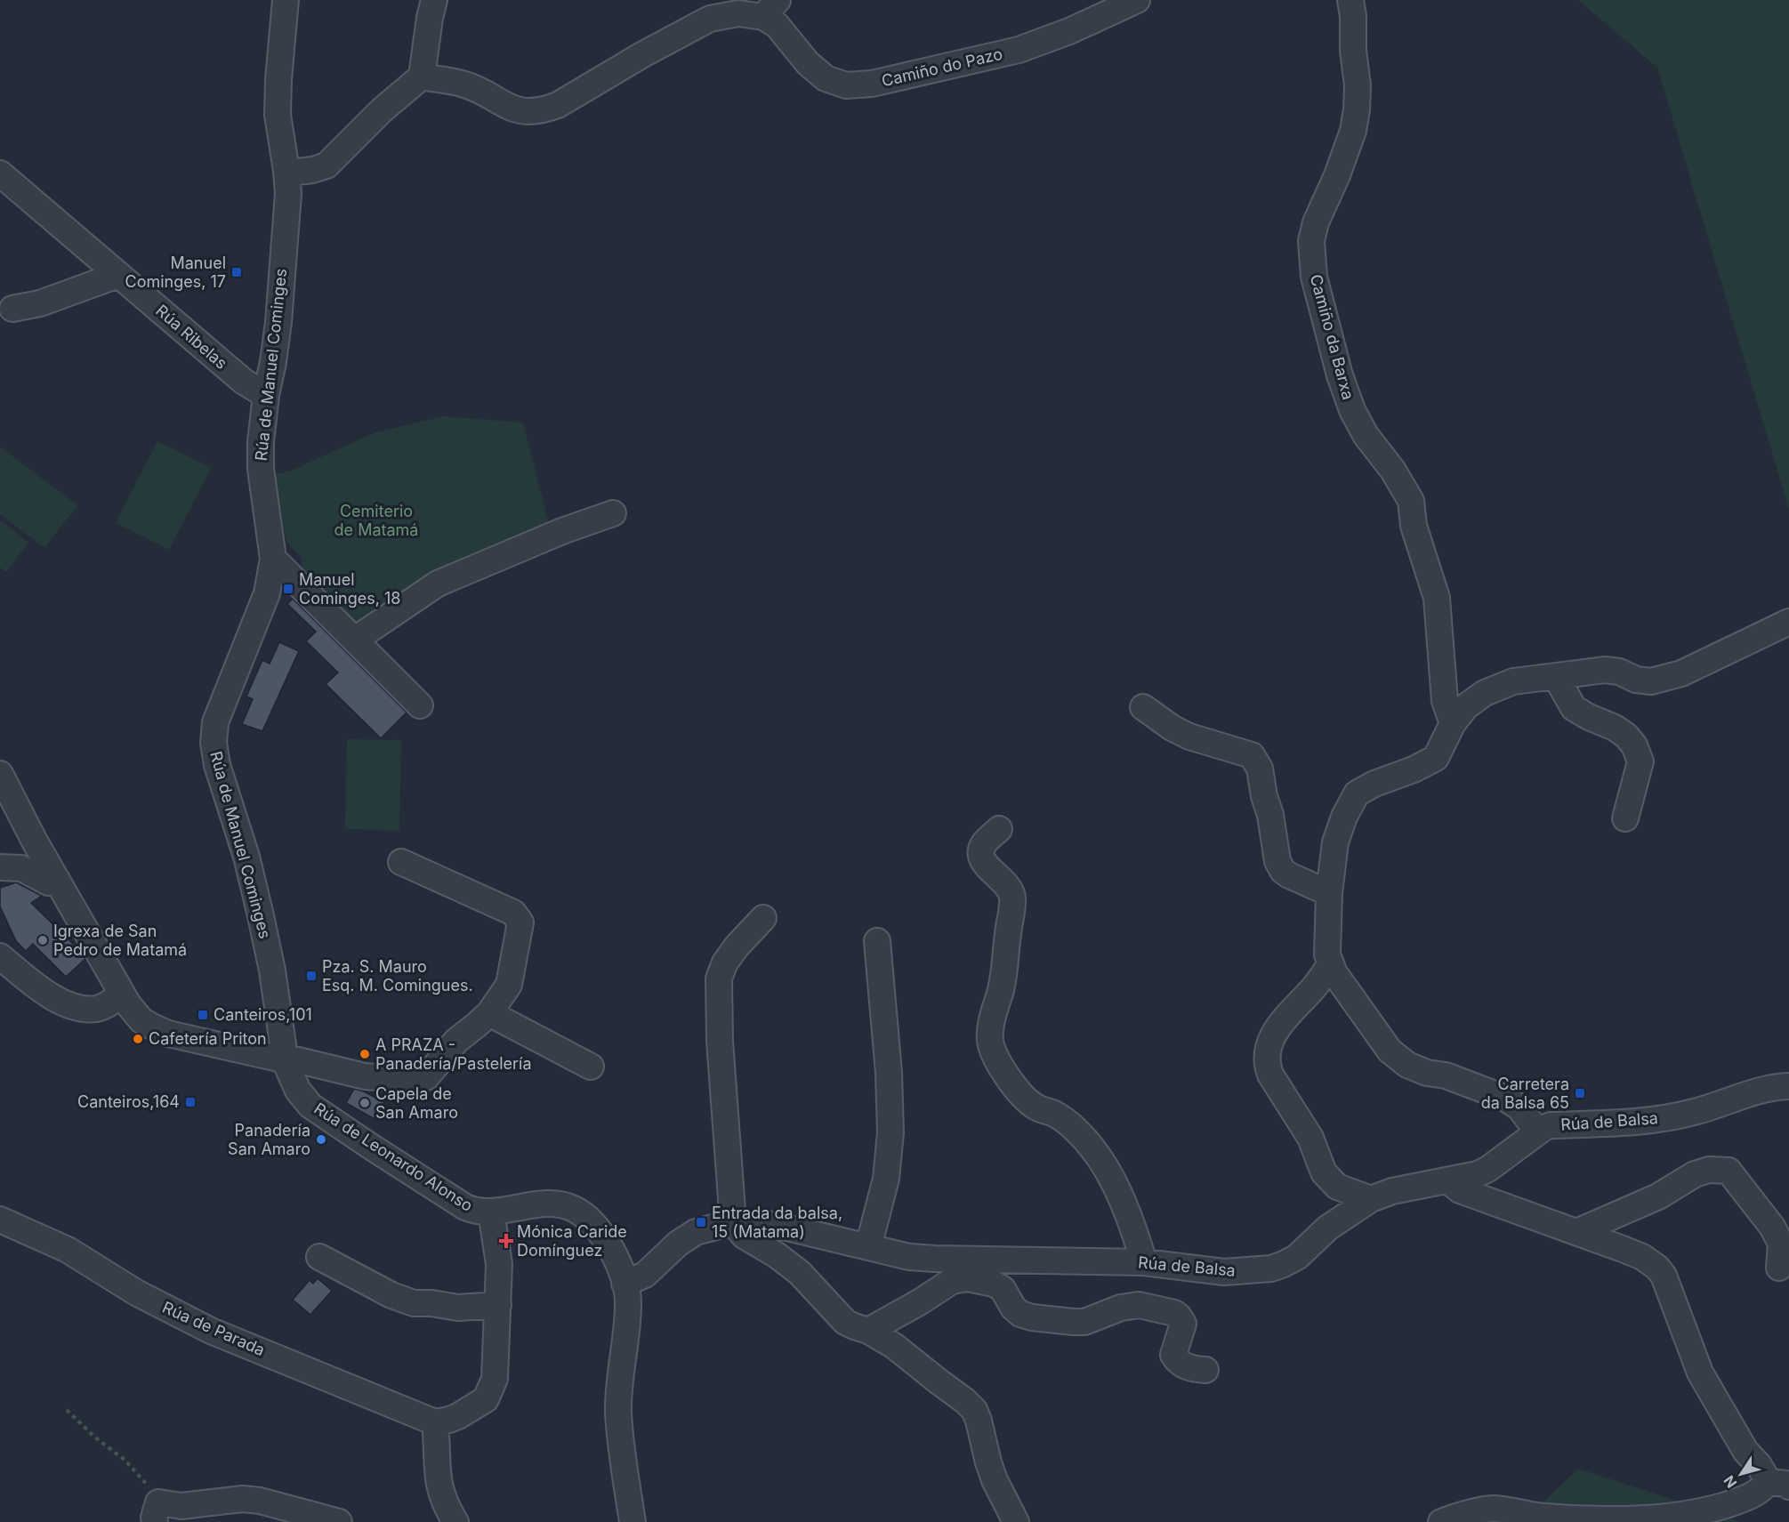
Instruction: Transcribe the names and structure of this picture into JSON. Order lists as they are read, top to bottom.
{
  "streets": {
    "street": [
      "Camiño do Pazo",
      "Rúa Ribelas",
      "Camiño da Barxa",
      "Rúa de Manuel Cominges",
      "Rúa de Balsa",
      "Rúa de Leonardo Alonso",
      "Rúa de Parada"
    ]
  },
  "crossings": [
    ["Rúa Ribelas", "Rúa de Manuel Cominges"],
    ["Rúa de Manuel Cominges", "Rúa de Leonardo Alonso"],
    ["Rúa de Balsa", "Rúa de Leonardo Alonso"]
  ],
  "parks": ["Cemiterio de Matamá"],
  "places": {
    "transit": [
      "Manuel Cominges, 17",
      "Manuel Cominges, 18",
      "Pza. S. Mauro Esq. M. Comingues.",
      "Canteiros,101",
      "Carretera da Balsa 65",
      "Canteiros,164",
      "Entrada da balsa, 15 (Matama)"
    ],
    "other": [
      "Igrexa de San Pedro de Matamá",
      "Cafetería Priton",
      "A PRAZA - Panadería/Pastelería",
      "Capela de San Amaro",
      "Panadería San Amaro"
    ],
    "health": ["Mónica Caride Domínguez"]
  },
  "north": "bottom left"
}
